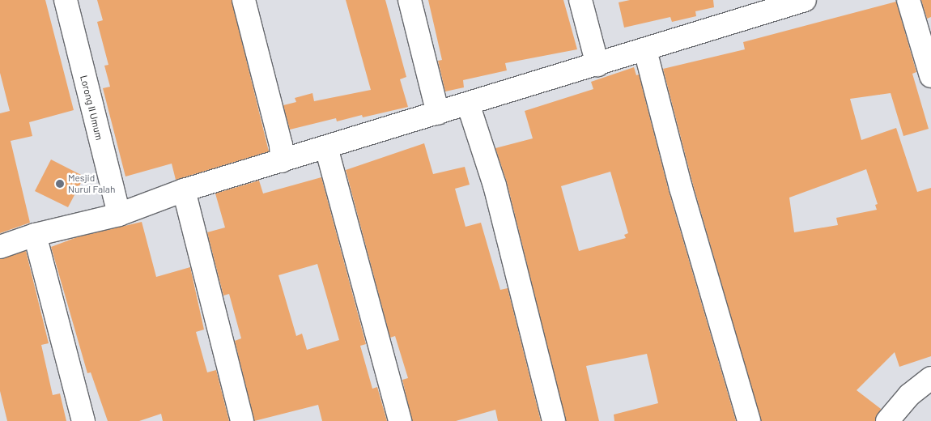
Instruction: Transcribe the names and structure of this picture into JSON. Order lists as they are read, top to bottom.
{
  "streets": {
    "street": ["Lorong II Umum"]
  },
  "places": ["Mesjid Nurul Falah"]
}
